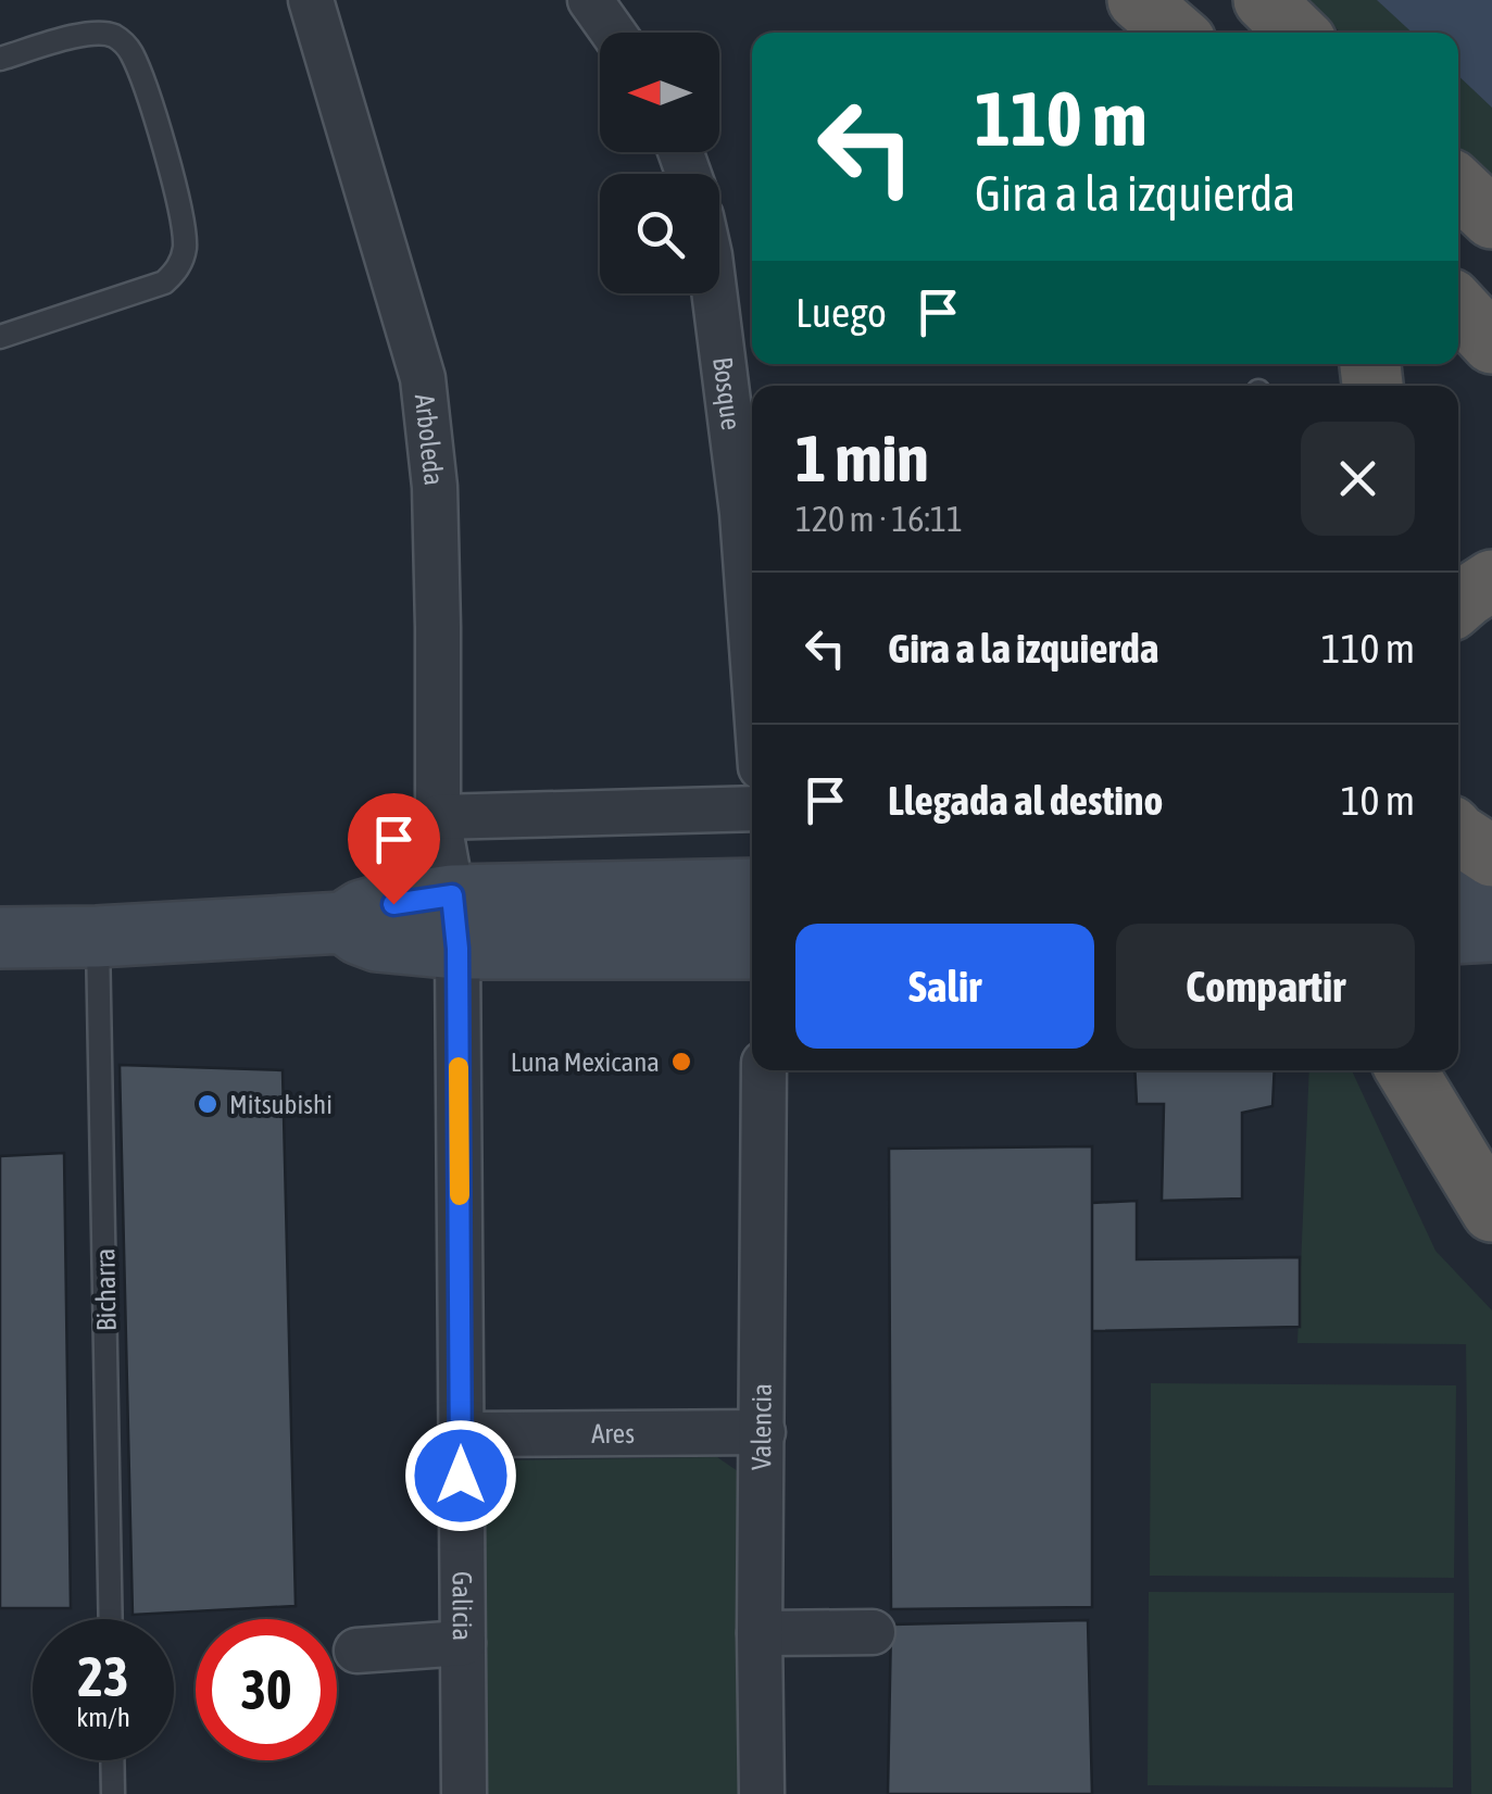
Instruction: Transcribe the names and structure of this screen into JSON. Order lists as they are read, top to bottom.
{
  "streets": {
    "street": [
      "Bosque",
      "Arboleda",
      "Valencia",
      "Ares",
      "Galicia"
    ],
    "lane": ["Bicharra"]
  },
  "crossings": [
    ["Arboleda", "Galicia"],
    ["Valencia", "Ares"],
    ["Ares", "Galicia"]
  ],
  "places": ["Luna Mexicana", "Mitsubishi"],
  "north": "left",
  "page": {
    "turn": ["110 m", "Gira a la izquierda"],
    "then": "Luego",
    "heading": ["1 min", "120 m · 16:11"],
    "list": [
      {
        "name": "Gira a la izquierda",
        "value": "110 m"
      },
      {
        "name": "Llegada al destino",
        "value": "10 m"
      }
    ],
    "buttons": ["Salir", "Compartir"],
    "speed": "23 km/h",
    "limit": "30"
  }
}
